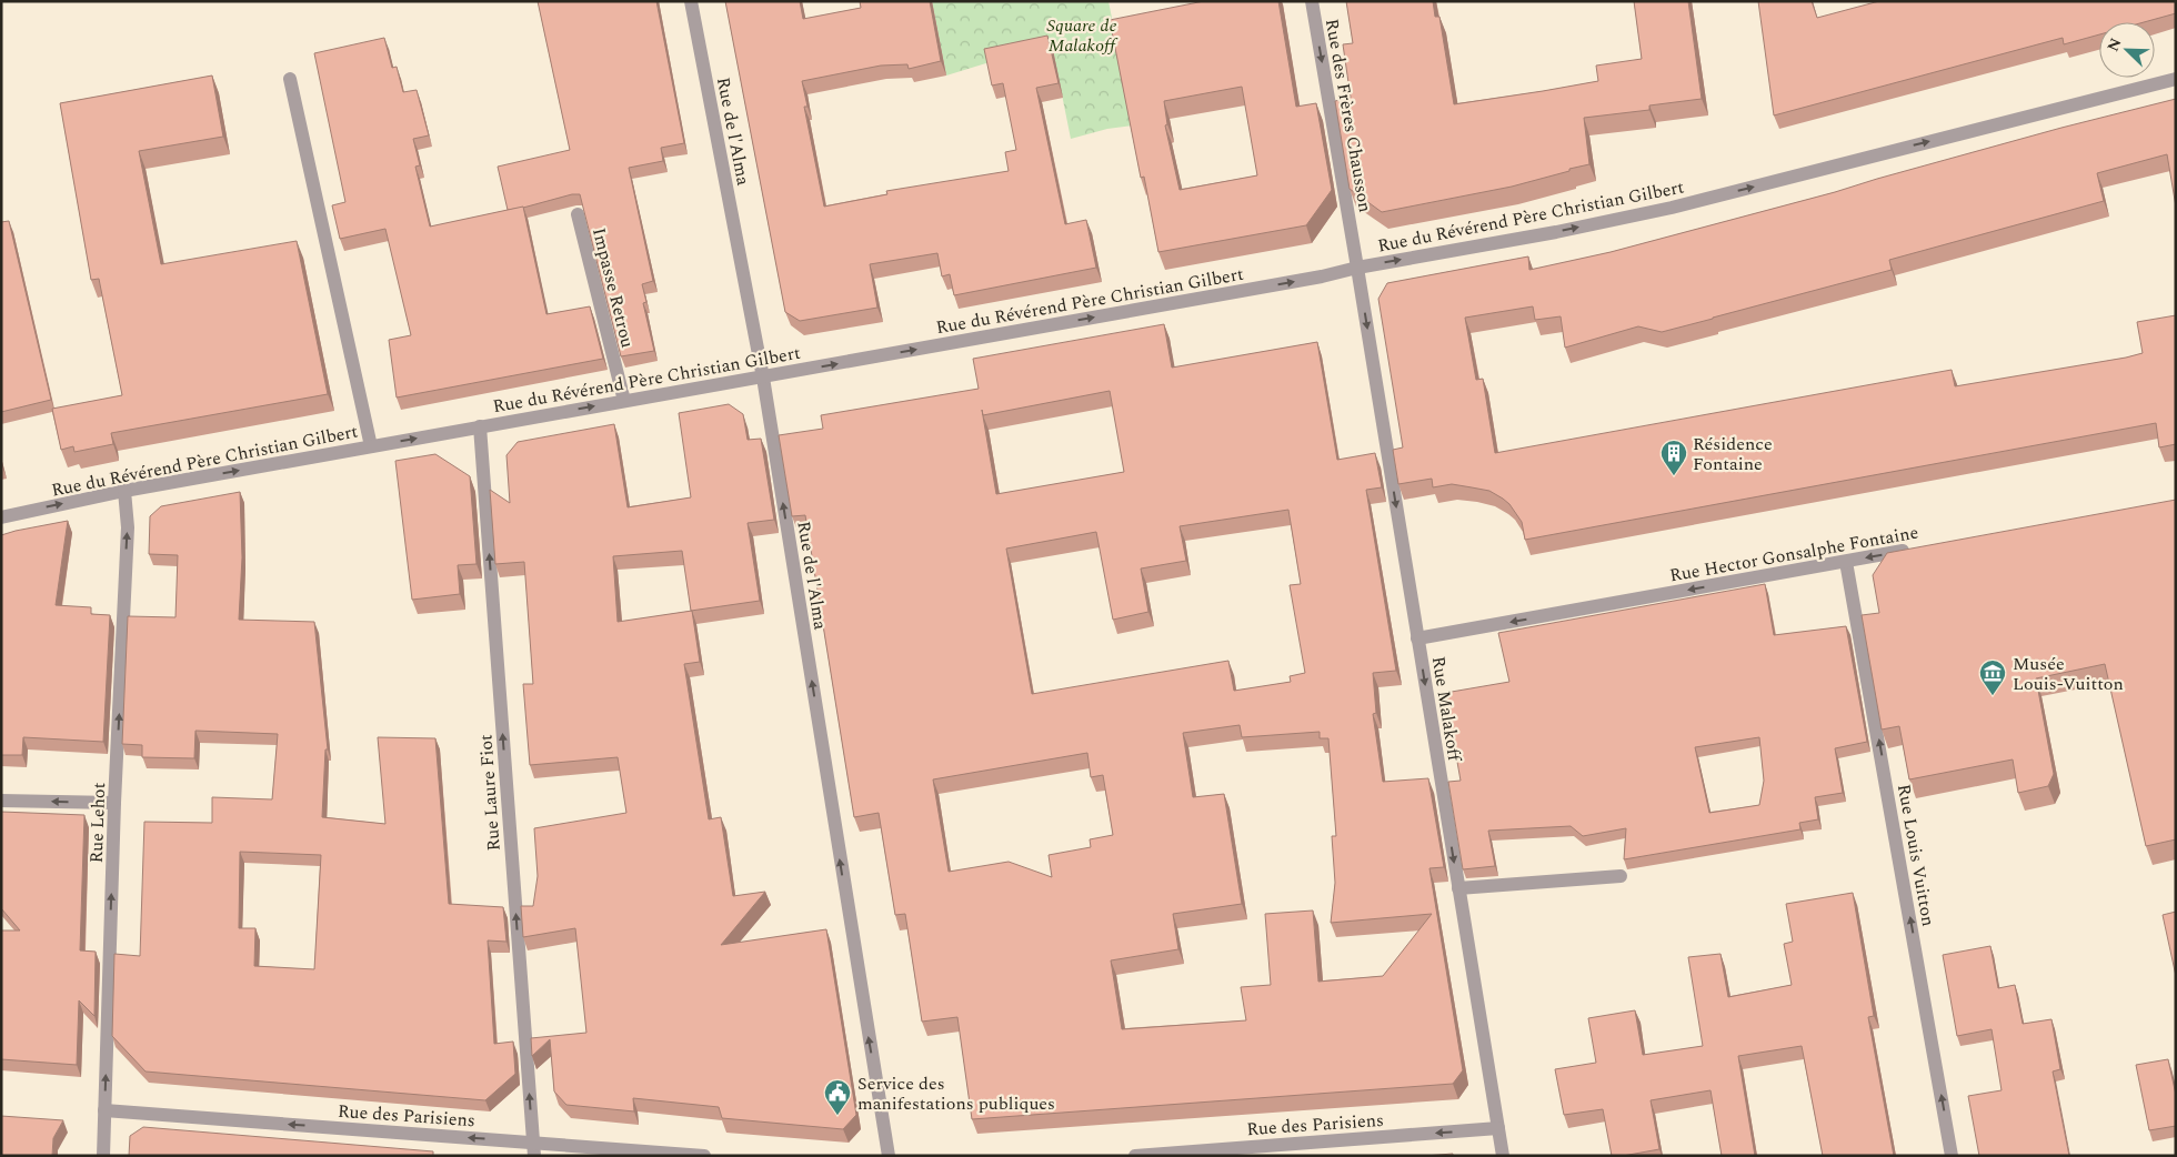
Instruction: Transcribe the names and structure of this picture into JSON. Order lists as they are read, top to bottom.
{
  "streets": {
    "street": [
      "Rue des Frères Chausson",
      "Rue de l'Alma",
      "Rue du Révérend Père Christian Gilbert",
      "Impasse Retrou",
      "Rue Hector Gonsalphe Fontaine",
      "Rue Malakoff",
      "Rue Laure Fiot",
      "Rue Lehot",
      "Rue Louis Vuitton",
      "Rue des Parisiens"
    ]
  },
  "crossings": [
    ["Rue des Frères Chausson", "Rue du Révérend Père Christian Gilbert"],
    ["Rue des Frères Chausson", "Rue Malakoff"],
    ["Rue de l'Alma", "Rue du Révérend Père Christian Gilbert"],
    ["Rue du Révérend Père Christian Gilbert", "Impasse Retrou"],
    ["Rue du Révérend Père Christian Gilbert", "Rue Malakoff"],
    ["Rue du Révérend Père Christian Gilbert", "Rue Laure Fiot"],
    ["Rue du Révérend Père Christian Gilbert", "Rue Lehot"],
    ["Rue Hector Gonsalphe Fontaine", "Rue Malakoff"],
    ["Rue Hector Gonsalphe Fontaine", "Rue Louis Vuitton"],
    ["Rue Malakoff", "Rue des Parisiens"],
    ["Rue Laure Fiot", "Rue des Parisiens"],
    ["Rue Lehot", "Rue des Parisiens"]
  ],
  "one_way": [
    "Rue des Frères Chausson",
    "Rue de l'Alma",
    "Rue du Révérend Père Christian Gilbert",
    "Rue Hector Gonsalphe Fontaine",
    "Rue Malakoff",
    "Rue Laure Fiot",
    "Rue Lehot",
    "Rue Louis Vuitton",
    "Rue des Parisiens"
  ],
  "parks": ["Square de Malakoff"],
  "places": {
    "building": ["Résidence Fontaine"],
    "museum": ["Musée Louis-Vuitton"],
    "public building": ["Service des manifestations publiques"]
  },
  "north": "top left"
}
